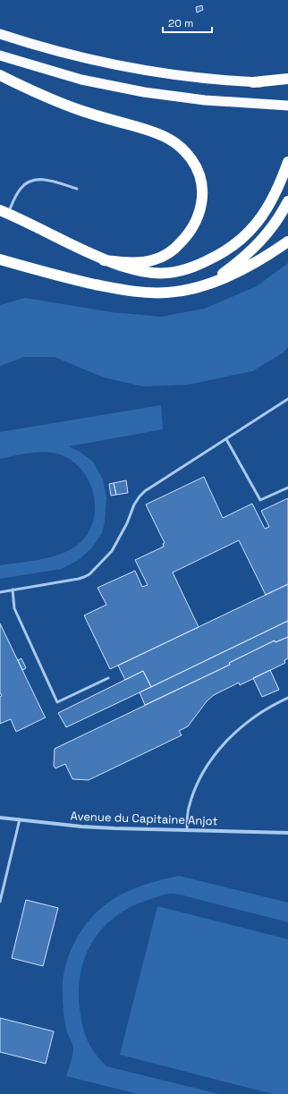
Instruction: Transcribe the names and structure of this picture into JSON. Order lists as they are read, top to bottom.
{
  "streets": {
    "street": ["Avenue du Capitaine Anjot"]
  },
  "scale_bar": "20 m"
}
